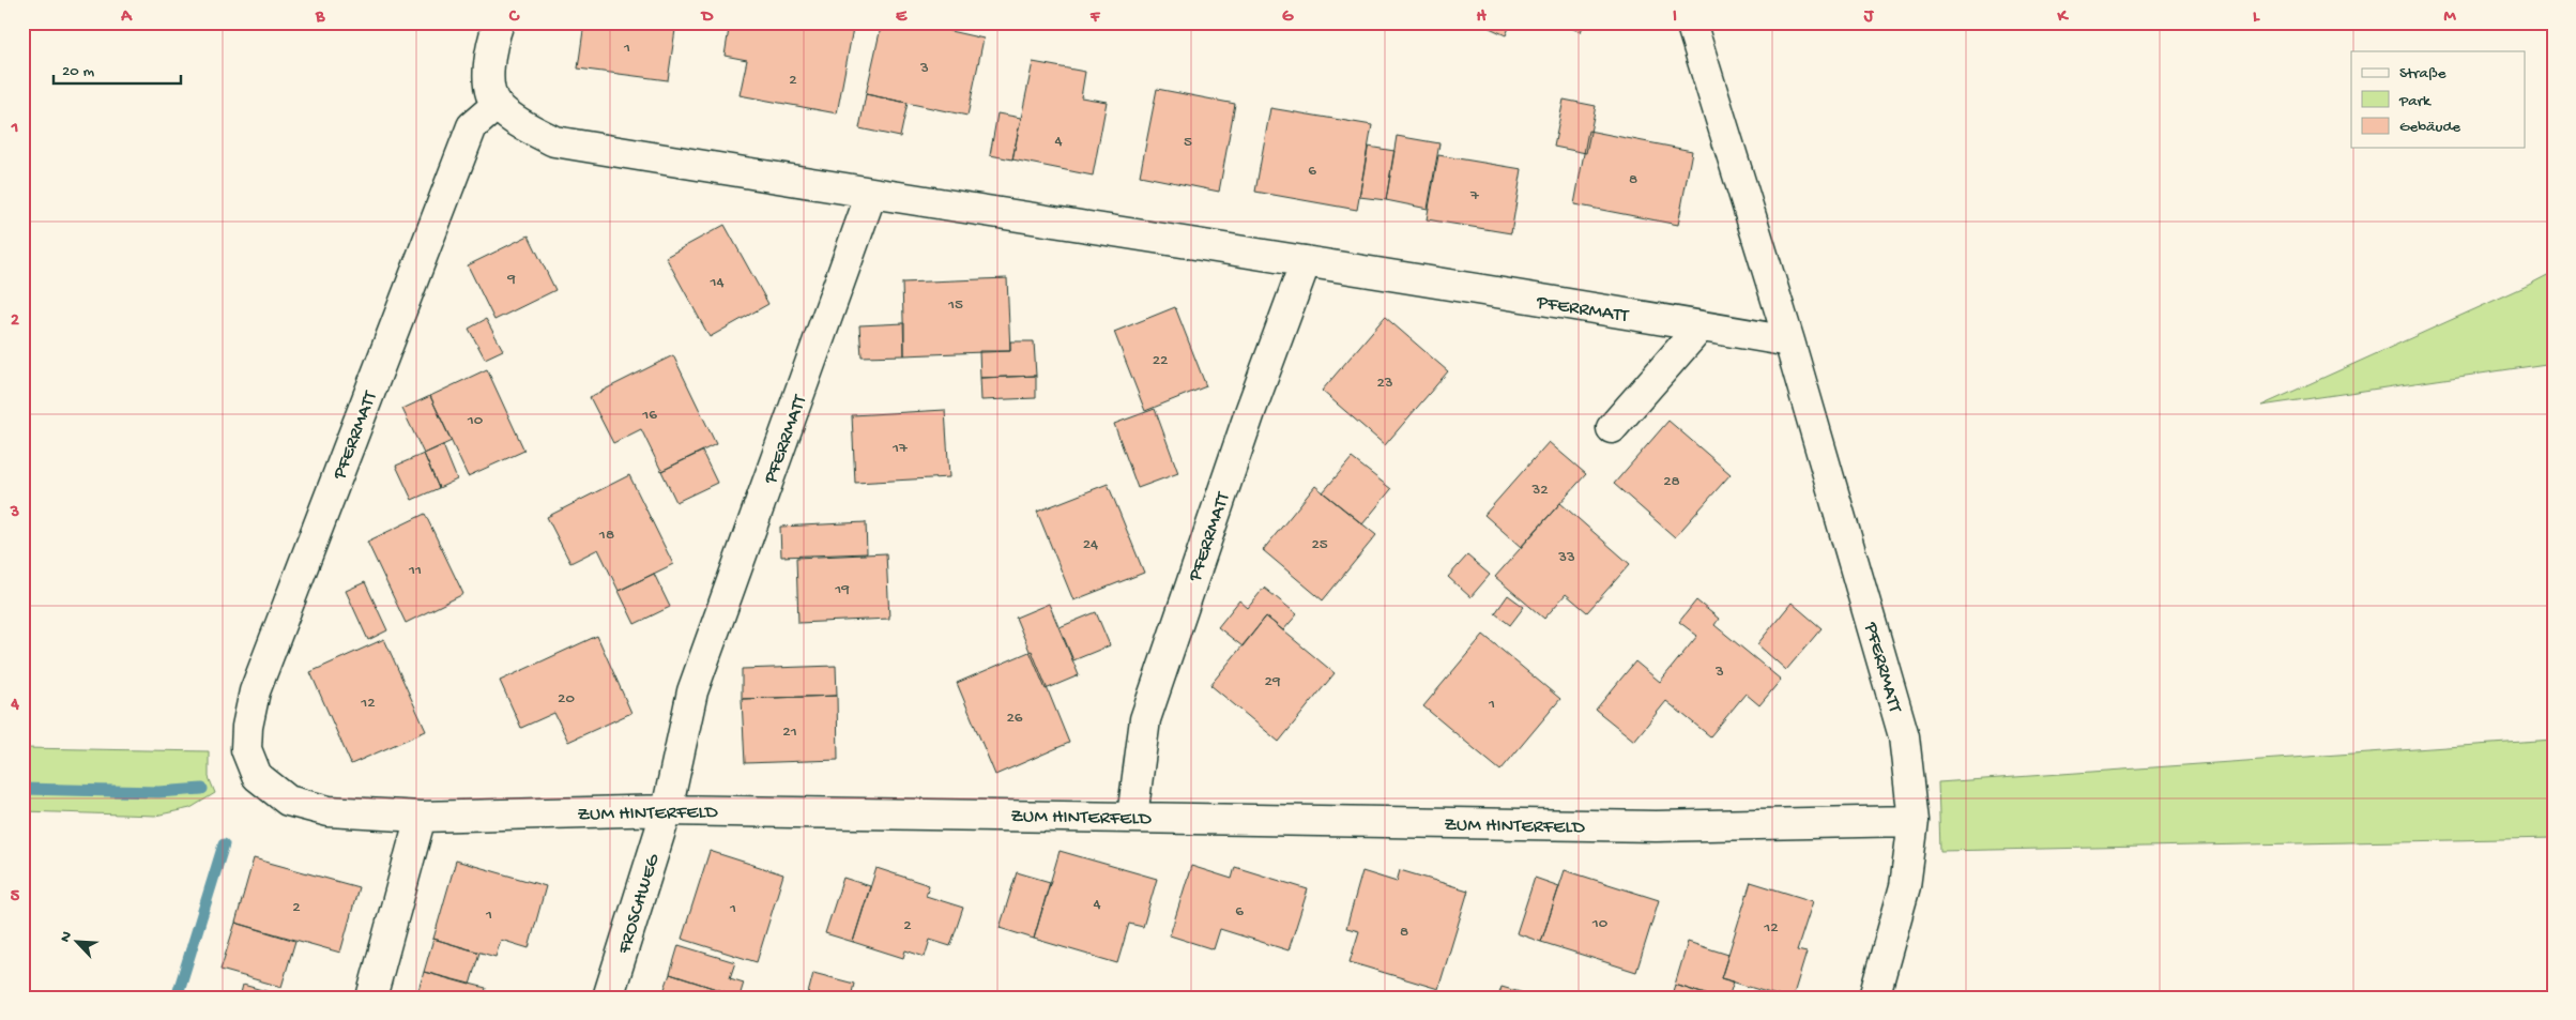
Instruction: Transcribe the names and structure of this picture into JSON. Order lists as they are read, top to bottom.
{
  "streets": {
    "street": ["PFERRMATT", "ZUM HINTERFELD", "FROSCHWEG"]
  },
  "crossings": [
    ["PFERRMATT", "ZUM HINTERFELD"],
    ["PFERRMATT", "FROSCHWEG"],
    ["ZUM HINTERFELD", "FROSCHWEG"]
  ],
  "house_numbers": [
    "1",
    "3",
    "2",
    "4",
    "5",
    "6",
    "8",
    "7",
    "9",
    "14",
    "15",
    "22",
    "23",
    "16",
    "10",
    "17",
    "28",
    "32",
    "18",
    "24",
    "25",
    "33",
    "11",
    "19",
    "3",
    "29",
    "20",
    "12",
    "1",
    "26",
    "21",
    "4",
    "2",
    "1",
    "6",
    "1",
    "10",
    "2",
    "12",
    "8"
  ],
  "legend": ["Straße", "Park", "Gebäude"],
  "scale_bar": "20 m",
  "north": "top left",
  "grid": {
    "columns": [
      "A",
      "B",
      "C",
      "D",
      "E",
      "F",
      "G",
      "H",
      "I",
      "J",
      "K",
      "L",
      "M"
    ],
    "rows": [
      "1",
      "2",
      "3",
      "4",
      "5"
    ]
  }
}
